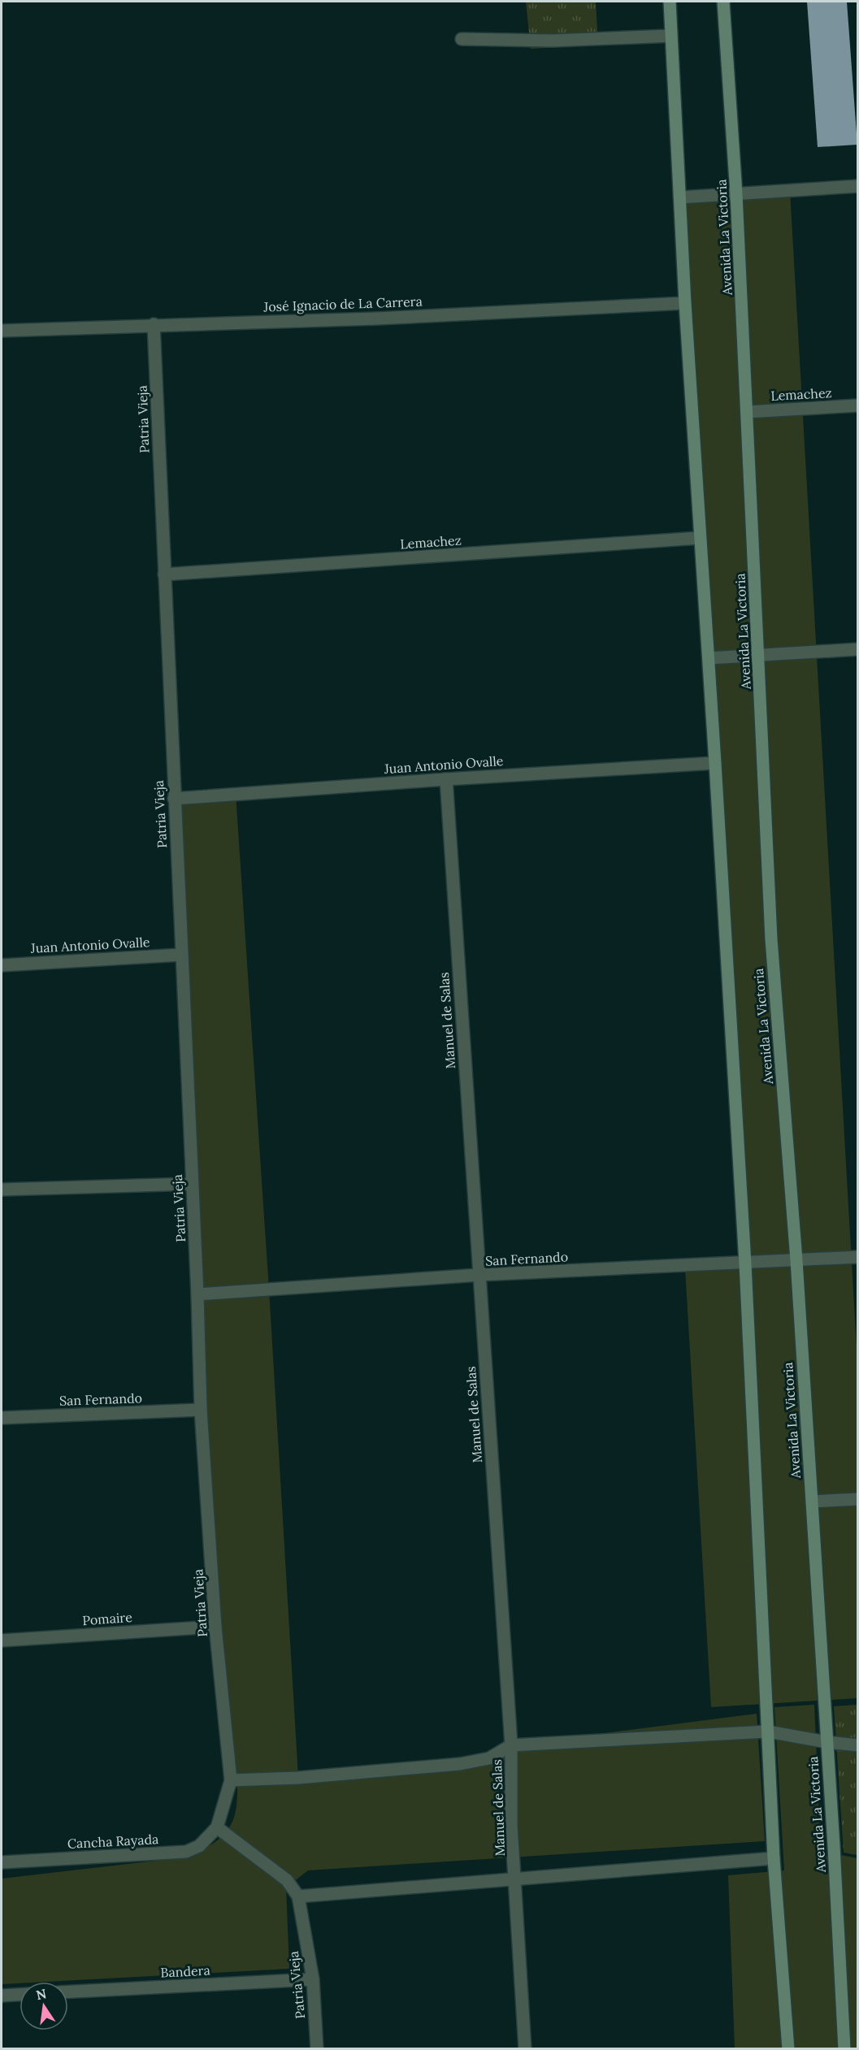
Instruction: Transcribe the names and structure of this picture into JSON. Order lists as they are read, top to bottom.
{
  "streets": {
    "main road": ["Avenida La Victoria"],
    "street": [
      "José Ignacio de La Carrera",
      "Lemachez",
      "Patria Vieja",
      "Juan Antonio Ovalle",
      "Manuel de Salas",
      "San Fernando",
      "Pomaire",
      "Cancha Rayada",
      "Bandera"
    ]
  },
  "crossings": [
    ["Avenida La Victoria", "Lemachez"],
    ["Avenida La Victoria", "San Fernando"],
    ["José Ignacio de La Carrera", "Patria Vieja"],
    ["Lemachez", "Patria Vieja"],
    ["Patria Vieja", "Juan Antonio Ovalle"],
    ["Patria Vieja", "San Fernando"],
    ["Patria Vieja", "Pomaire"],
    ["Patria Vieja", "Cancha Rayada"],
    ["Patria Vieja", "Bandera"],
    ["Juan Antonio Ovalle", "Manuel de Salas"],
    ["Manuel de Salas", "San Fernando"]
  ],
  "north": "top"
}
